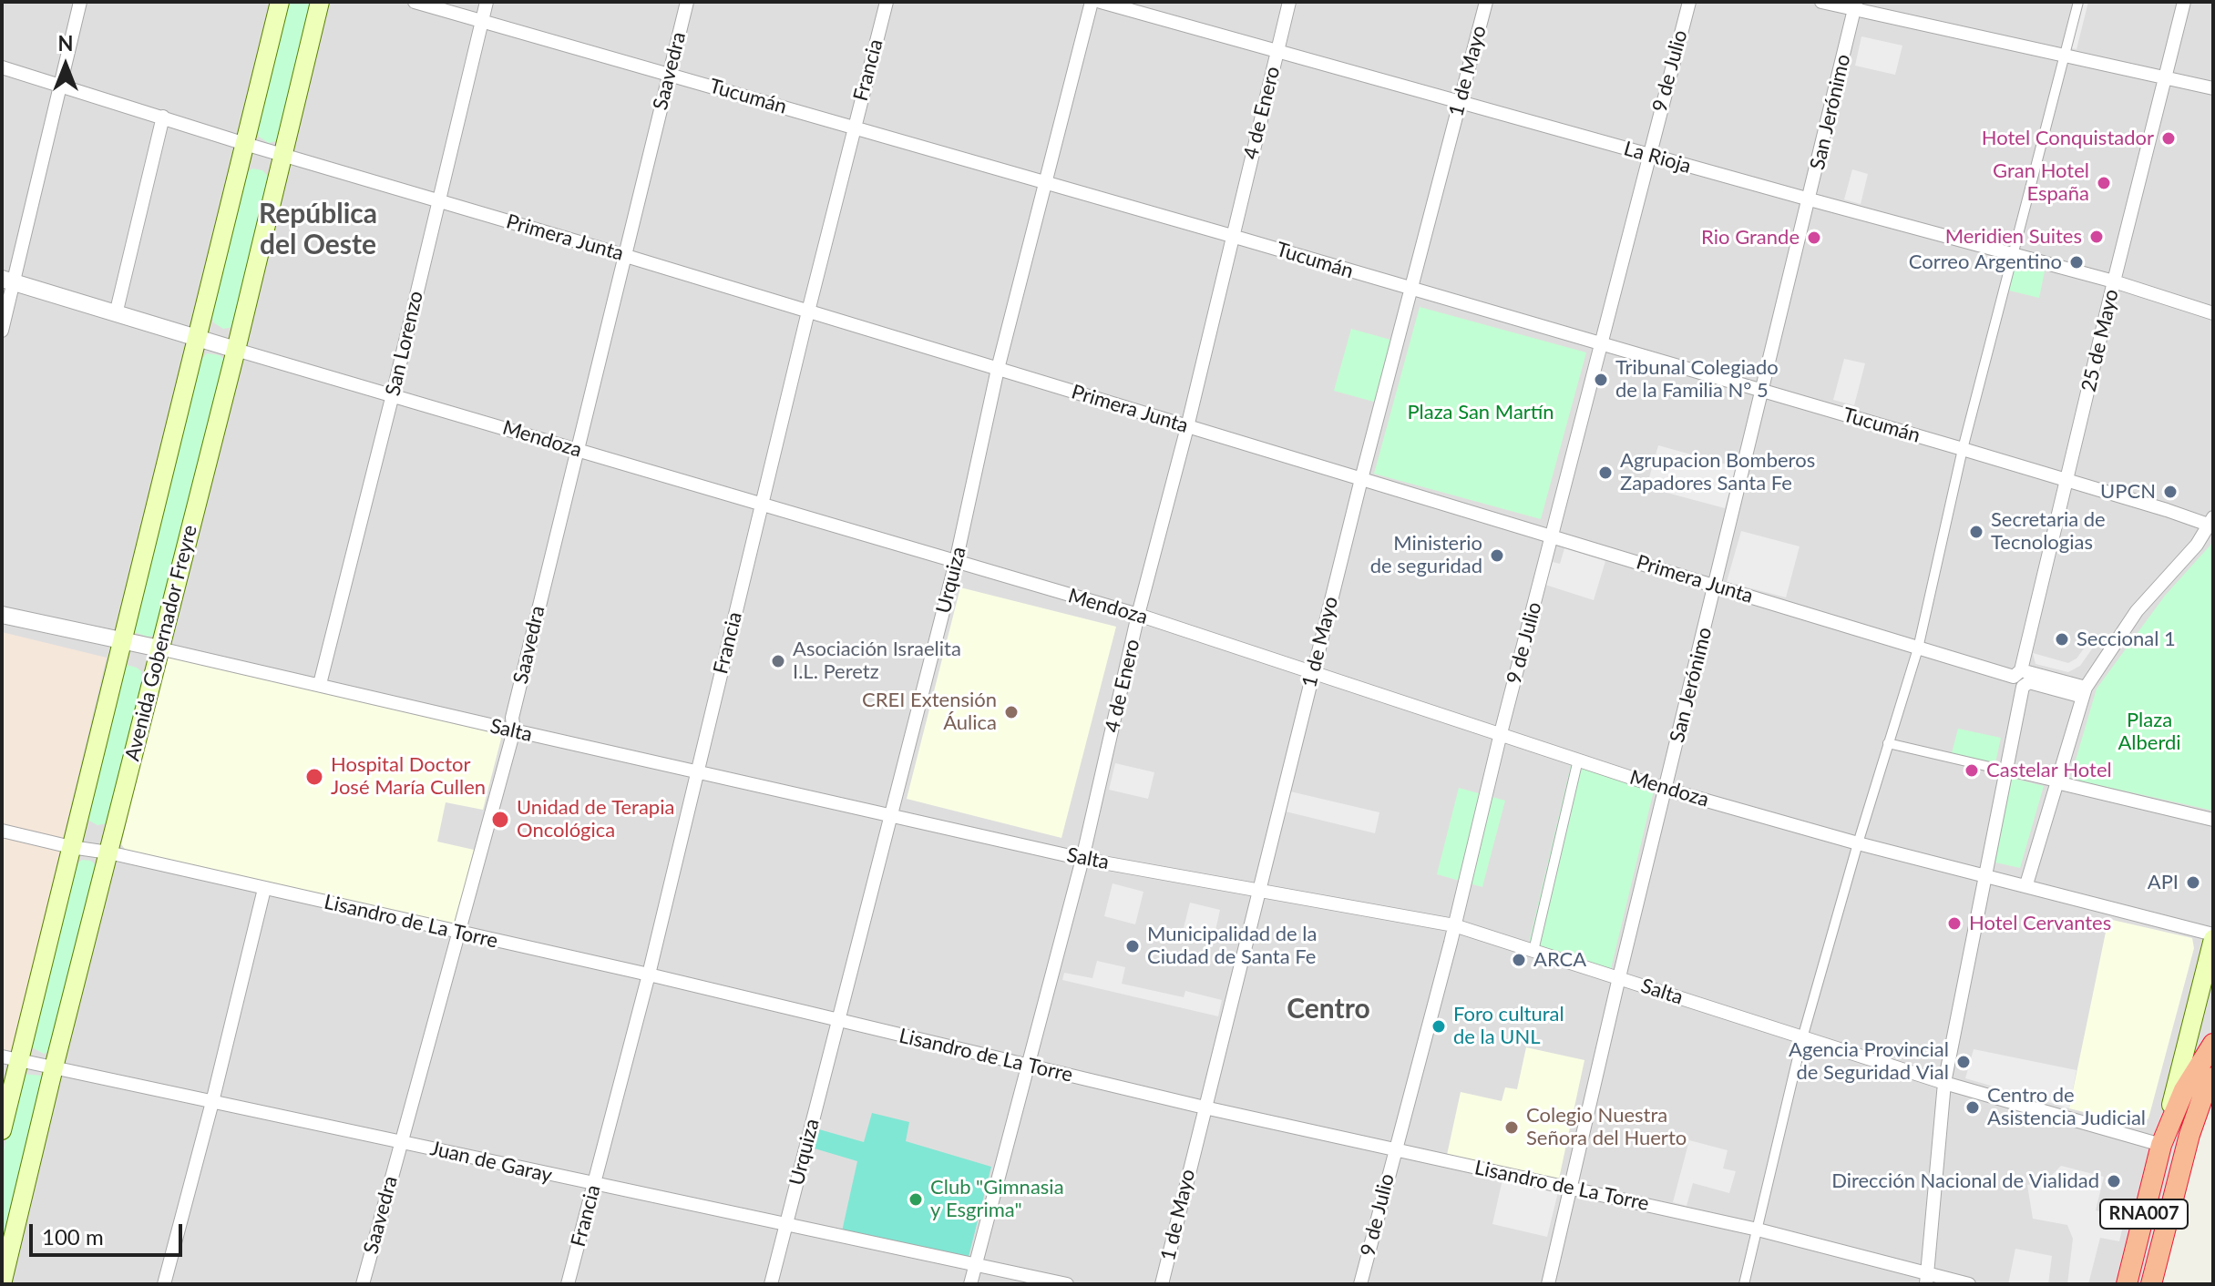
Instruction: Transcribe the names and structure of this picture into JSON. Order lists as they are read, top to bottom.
{
  "streets": {
    "highway": ["RNA007"],
    "main road": ["Avenida Gobernador Freyre"],
    "street": [
      "Francia",
      "Saavedra",
      "1 de Mayo",
      "9 de Julio",
      "Tucumán",
      "San Jerónimo",
      "4 de Enero",
      "La Rioja",
      "Primera Junta",
      "25 de Mayo",
      "San Lorenzo",
      "Mendoza",
      "Urquiza",
      "Salta",
      "Lisandro de La Torre",
      "Juan de Garay"
    ]
  },
  "crossings": [
    ["Francia", "Tucumán"],
    ["Francia", "Primera Junta"],
    ["Francia", "Mendoza"],
    ["Francia", "Salta"],
    ["Francia", "Lisandro de La Torre"],
    ["Francia", "Juan de Garay"],
    ["Saavedra", "Tucumán"],
    ["Saavedra", "Primera Junta"],
    ["Saavedra", "Mendoza"],
    ["Saavedra", "Salta"],
    ["Saavedra", "Lisandro de La Torre"],
    ["Saavedra", "Juan de Garay"],
    ["1 de Mayo", "Tucumán"],
    ["1 de Mayo", "La Rioja"],
    ["1 de Mayo", "Primera Junta"],
    ["1 de Mayo", "Mendoza"],
    ["1 de Mayo", "Salta"],
    ["1 de Mayo", "Lisandro de La Torre"],
    ["9 de Julio", "Tucumán"],
    ["9 de Julio", "La Rioja"],
    ["9 de Julio", "Primera Junta"],
    ["9 de Julio", "Mendoza"],
    ["9 de Julio", "Salta"],
    ["9 de Julio", "Lisandro de La Torre"],
    ["Tucumán", "San Jerónimo"],
    ["Tucumán", "4 de Enero"],
    ["Tucumán", "25 de Mayo"],
    ["Tucumán", "San Lorenzo"],
    ["Tucumán", "Urquiza"],
    ["San Jerónimo", "La Rioja"],
    ["San Jerónimo", "Primera Junta"],
    ["San Jerónimo", "Mendoza"],
    ["San Jerónimo", "Salta"],
    ["San Jerónimo", "Lisandro de La Torre"],
    ["4 de Enero", "La Rioja"],
    ["4 de Enero", "Primera Junta"],
    ["4 de Enero", "Mendoza"],
    ["4 de Enero", "Salta"],
    ["4 de Enero", "Lisandro de La Torre"],
    ["4 de Enero", "Juan de Garay"],
    ["La Rioja", "25 de Mayo"],
    ["Primera Junta", "25 de Mayo"],
    ["Primera Junta", "San Lorenzo"],
    ["Primera Junta", "Urquiza"],
    ["Primera Junta", "Avenida Gobernador Freyre"],
    ["25 de Mayo", "Mendoza"],
    ["25 de Mayo", "Salta"],
    ["25 de Mayo", "Lisandro de La Torre"],
    ["San Lorenzo", "Mendoza"],
    ["San Lorenzo", "Salta"],
    ["Mendoza", "Urquiza"],
    ["Mendoza", "Avenida Gobernador Freyre"],
    ["Urquiza", "Salta"],
    ["Urquiza", "Lisandro de La Torre"],
    ["Urquiza", "Juan de Garay"],
    ["Avenida Gobernador Freyre", "Salta"],
    ["Avenida Gobernador Freyre", "Lisandro de La Torre"],
    ["Avenida Gobernador Freyre", "Juan de Garay"],
    ["Salta", "RNA007"]
  ],
  "districts": ["República del Oeste", "Centro"],
  "parks": ["Plaza San Martín", "Plaza Alberdi"],
  "places": [
    "Hotel Conquistador",
    "Gran Hotel España",
    "Meridien Suites",
    "Rio Grande",
    "Correo Argentino",
    "Tribunal Colegiado de la Familia N° 5",
    "Agrupacion Bomberos Zapadores Santa Fe",
    "UPCN",
    "Secretaria de Tecnologias",
    "Ministerio de seguridad",
    "Seccional 1",
    "Asociación Israelita I.L. Peretz",
    "CREI Extensión Áulica",
    "Castelar Hotel",
    "Hospital Doctor José María Cullen",
    "Unidad de Terapia Oncológica",
    "API",
    "Hotel Cervantes",
    "Municipalidad de la Ciudad de Santa Fe",
    "ARCA",
    "Foro cultural de la UNL",
    "Agencia Provincial de Seguridad Vial",
    "Centro de Asistencia Judicial",
    "Colegio Nuestra Señora del Huerto",
    "Dirección Nacional de Vialidad",
    "Club \"Gimnasia y Esgrima\""
  ],
  "scale_bar": "100 m",
  "north": "top"
}
